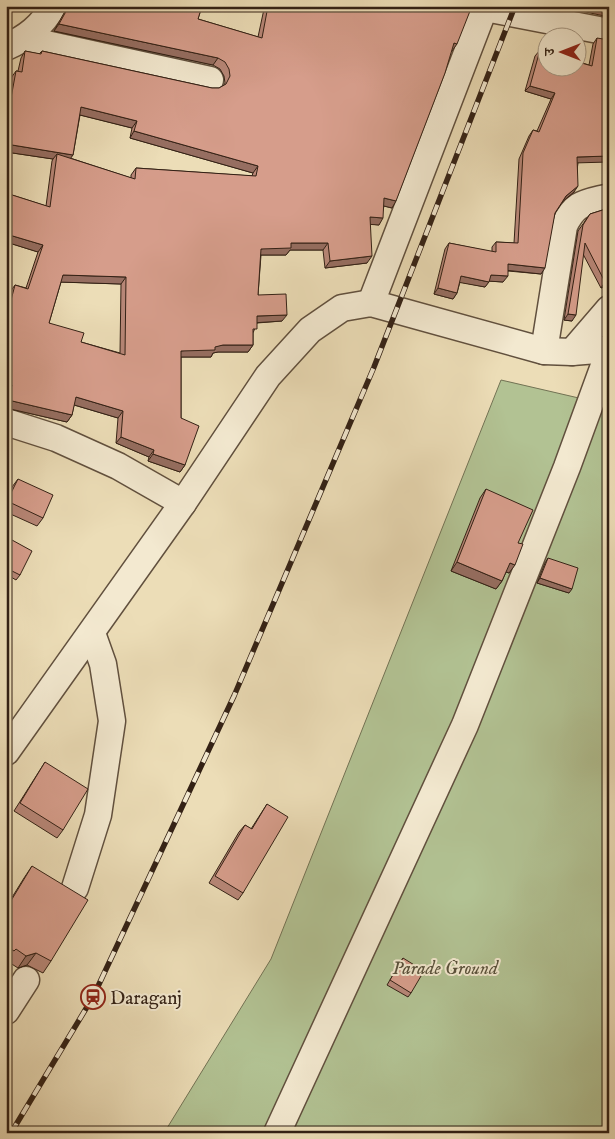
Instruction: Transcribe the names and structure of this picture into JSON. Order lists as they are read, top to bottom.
{
  "parks": ["Parade Ground"],
  "places": {
    "station": ["Daraganj"]
  },
  "north": "left"
}
